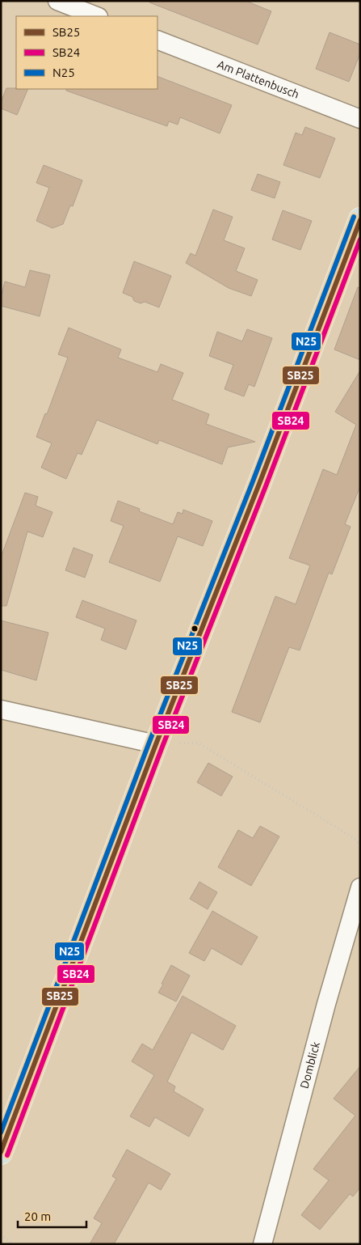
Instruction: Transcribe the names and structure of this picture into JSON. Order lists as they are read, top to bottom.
{
  "streets": {
    "street": ["Am Plattenbusch", "Domblick"]
  },
  "lines": ["transit line N25", "transit line SB25", "transit line SB24"],
  "legend": ["SB25", "SB24", "N25"],
  "scale_bar": "20 m"
}
